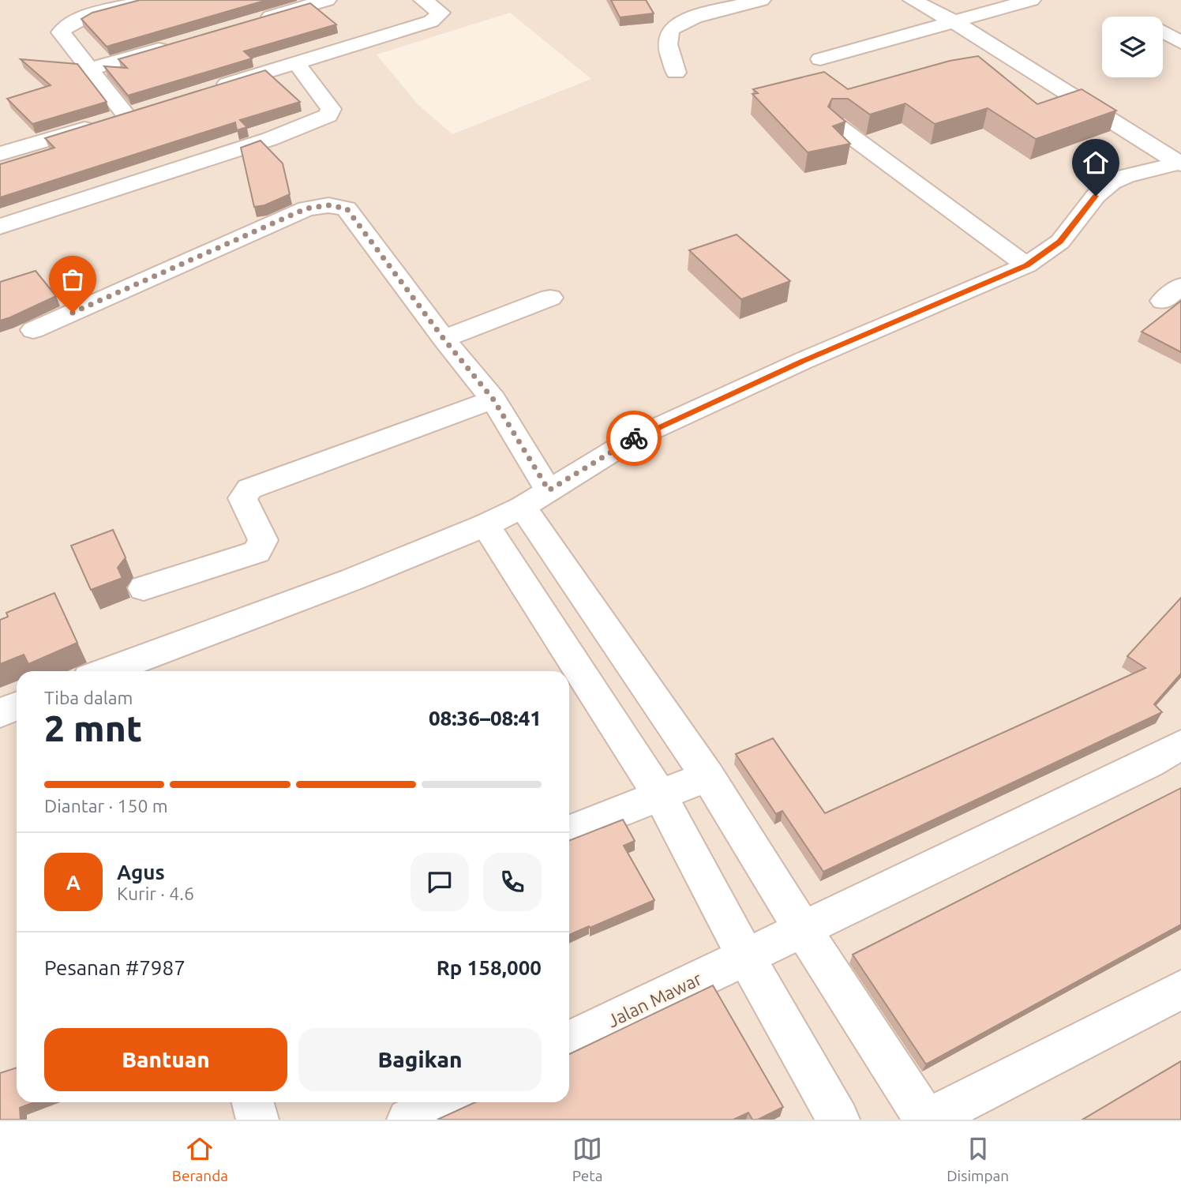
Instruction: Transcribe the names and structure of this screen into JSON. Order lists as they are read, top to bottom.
{
  "streets": {
    "street": ["Jalan Mawar"]
  },
  "page": {
    "heading": ["2 mnt", "Tiba dalam", "08:36–08:41"],
    "panel": [
      "Agus",
      "Kurir · 4.6",
      "Pesanan #7987",
      "Rp 158,000"
    ],
    "bar": "Diantar · 150 m",
    "round": "A",
    "buttons": ["Bantuan", "Bagikan"],
    "tabs": ["Beranda", "Peta", "Disimpan"]
  }
}
